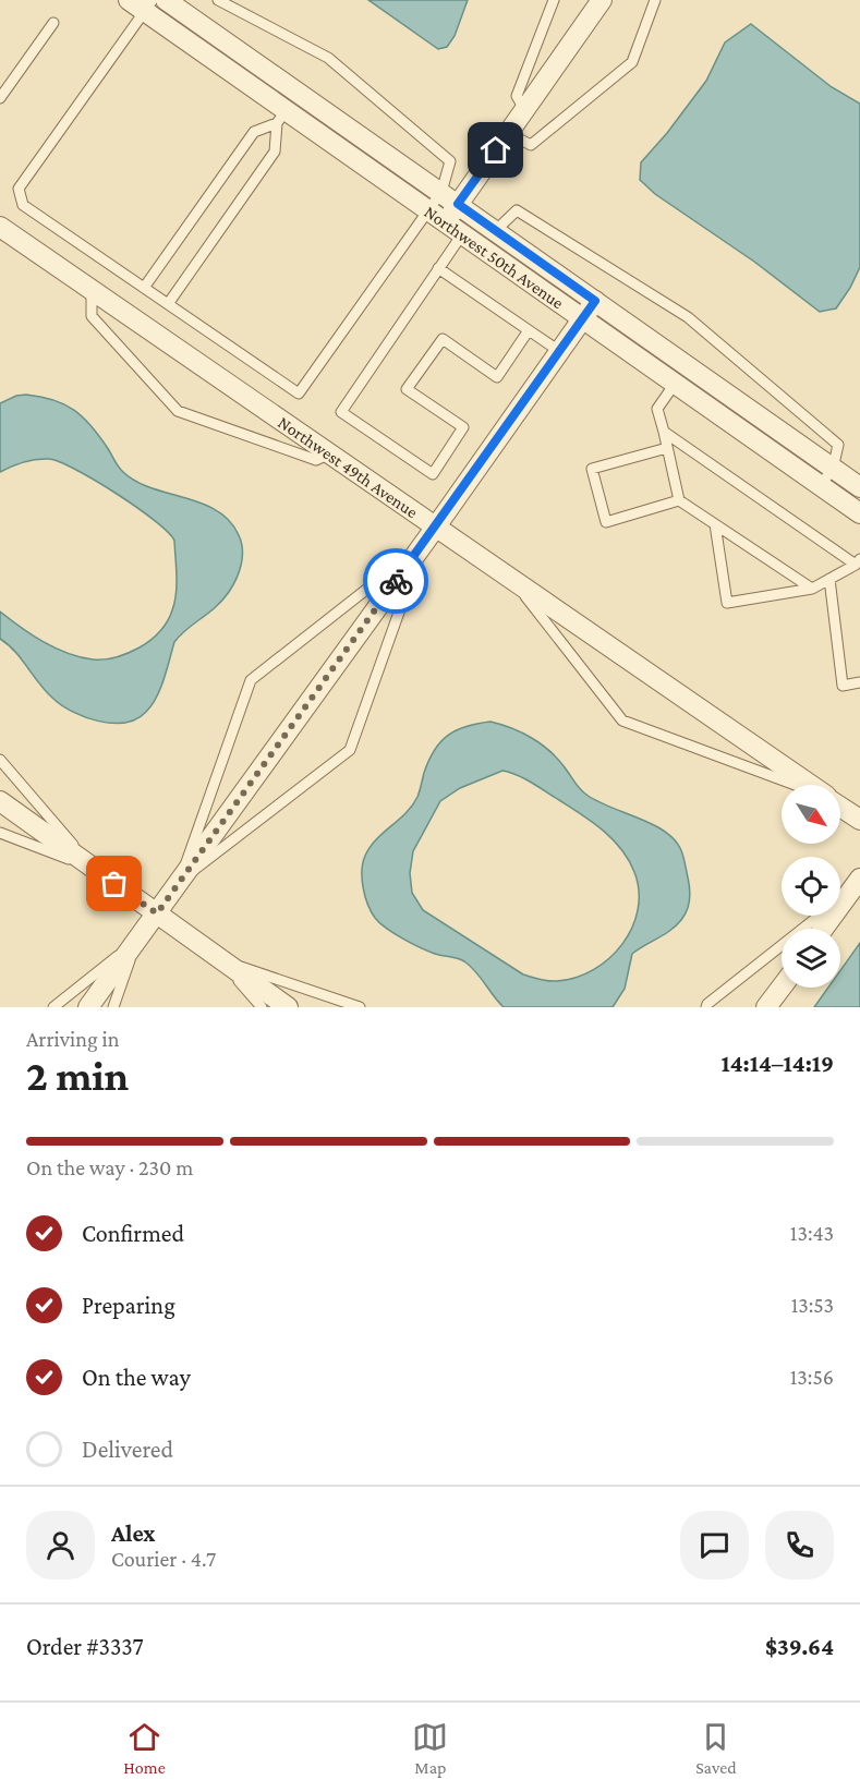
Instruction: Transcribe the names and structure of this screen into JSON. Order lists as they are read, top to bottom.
{
  "streets": {
    "street": ["Northwest 50th Avenue", "Northwest 49th Avenue"]
  },
  "north": "bottom right",
  "page": {
    "heading": ["2 min", "Arriving in", "14:14–14:19"],
    "panel": [
      "Alex",
      "Courier · 4.7",
      "Order #3337",
      "$39.64"
    ],
    "bar": "On the way · 230 m",
    "list": [
      ["Confirmed", "13:43"],
      ["Preparing", "13:53"],
      ["On the way", "13:56"],
      "Delivered"
    ],
    "tabs": ["Home", "Map", "Saved"]
  }
}
